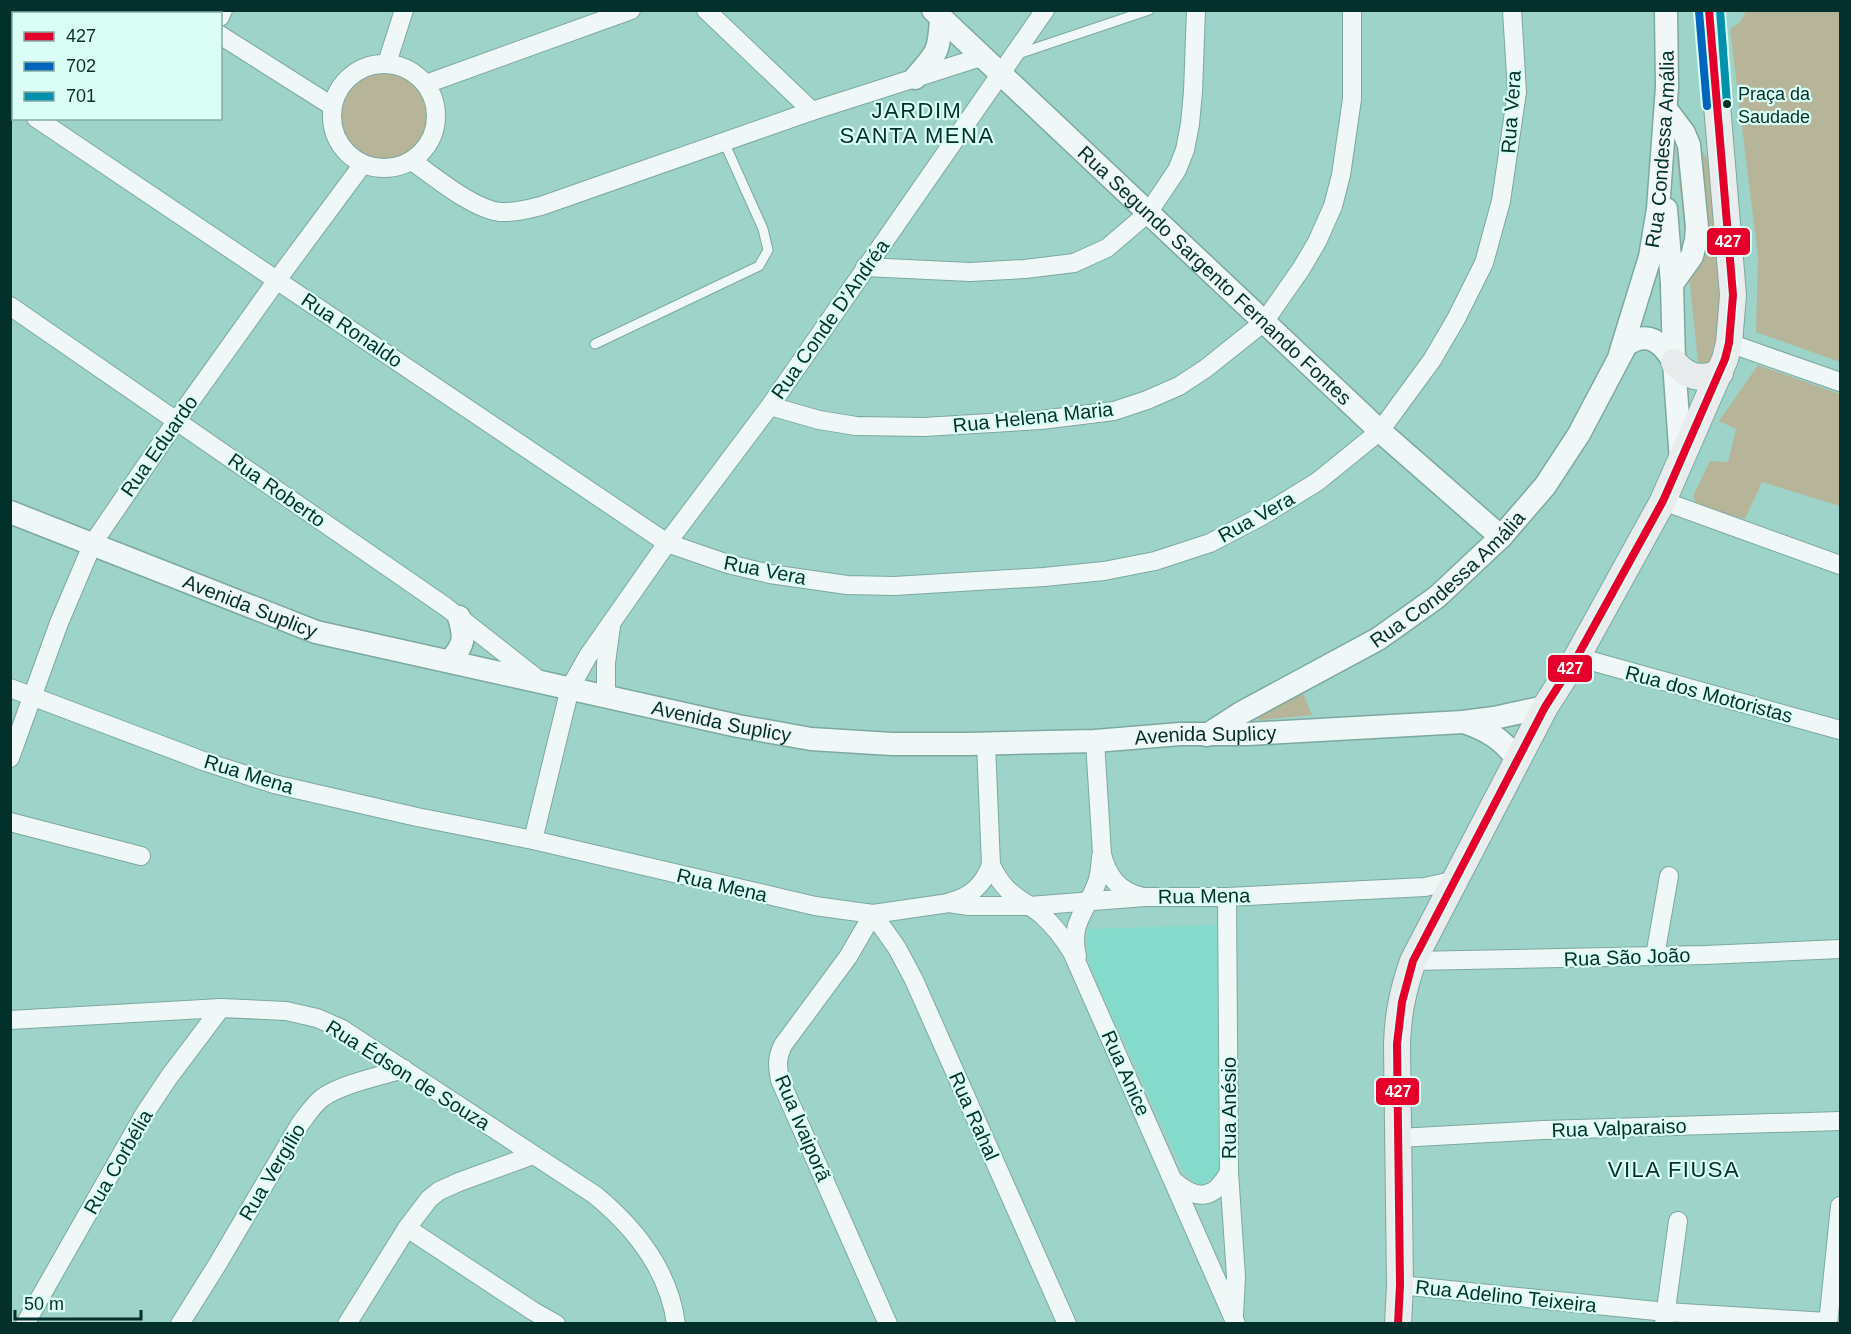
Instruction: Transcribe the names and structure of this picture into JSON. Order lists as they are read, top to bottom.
{
  "streets": {
    "street": [
      "Rua Vera",
      "Rua Condessa Amália",
      "Rua Segundo Sargento Fernando Fontes",
      "Rua Conde D'Andréa",
      "Rua Ronaldo",
      "Rua Helena Maria",
      "Rua Eduardo",
      "Rua Roberto",
      "Avenida Suplicy",
      "Rua dos Motoristas",
      "Rua Mena",
      "Rua São João",
      "Rua Anice",
      "Rua Édson de Souza",
      "Rua Anésio",
      "Rua Rahal",
      "Rua Ivaiporã",
      "Rua Valparaiso",
      "Rua Corbélia",
      "Rua Vergílio",
      "Rua Adelino Teixeira"
    ]
  },
  "crossings": [
    ["Rua Vera", "Rua Segundo Sargento Fernando Fontes"],
    ["Rua Vera", "Rua Conde D'Andréa"],
    ["Rua Vera", "Rua Ronaldo"],
    ["Rua Condessa Amália", "Rua Segundo Sargento Fernando Fontes"],
    ["Rua Condessa Amália", "Avenida Suplicy"],
    ["Rua Segundo Sargento Fernando Fontes", "Rua Conde D'Andréa"],
    ["Rua Segundo Sargento Fernando Fontes", "Rua Helena Maria"],
    ["Rua Conde D'Andréa", "Rua Ronaldo"],
    ["Rua Conde D'Andréa", "Rua Helena Maria"],
    ["Rua Conde D'Andréa", "Avenida Suplicy"],
    ["Rua Conde D'Andréa", "Rua Mena"],
    ["Rua Ronaldo", "Rua Eduardo"],
    ["Rua Eduardo", "Rua Roberto"],
    ["Rua Eduardo", "Avenida Suplicy"],
    ["Rua Eduardo", "Rua Mena"],
    ["Rua Roberto", "Avenida Suplicy"],
    ["Rua Mena", "Rua Anice"],
    ["Rua Mena", "Rua Anésio"],
    ["Rua Mena", "Rua Rahal"],
    ["Rua Mena", "Rua Ivaiporã"],
    ["Rua Anice", "Rua Anésio"],
    ["Rua Édson de Souza", "Rua Corbélia"],
    ["Rua Édson de Souza", "Rua Vergílio"],
    ["Rua Rahal", "Rua Ivaiporã"]
  ],
  "districts": ["JARDIM SANTA MENA", "VILA FIUSA"],
  "places": ["Praça da Saudade"],
  "lines": ["transit line 427", "transit line 701", "transit line 702"],
  "legend": ["427", "702", "701"],
  "scale_bar": "50 m"
}
